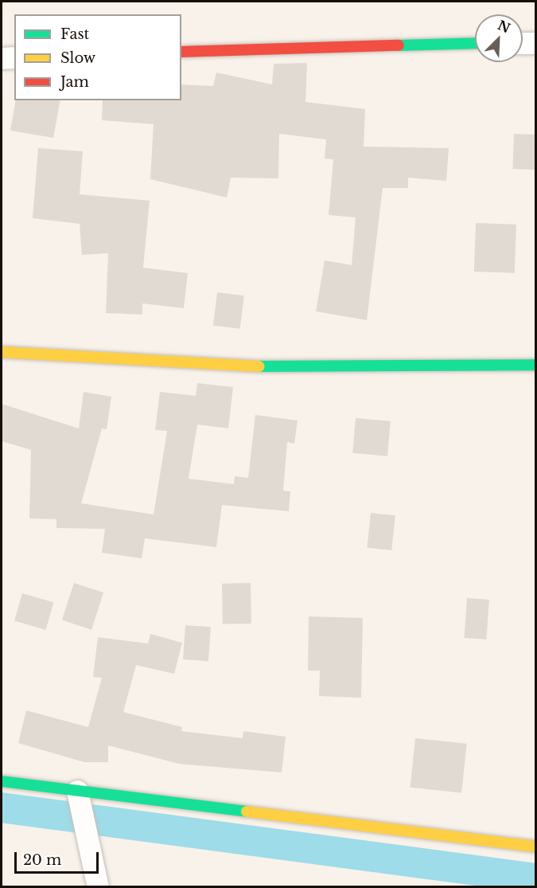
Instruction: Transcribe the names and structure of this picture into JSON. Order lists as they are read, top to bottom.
{
  "legend": ["Fast", "Slow", "Jam"],
  "scale_bar": "20 m",
  "north": "top right"
}
